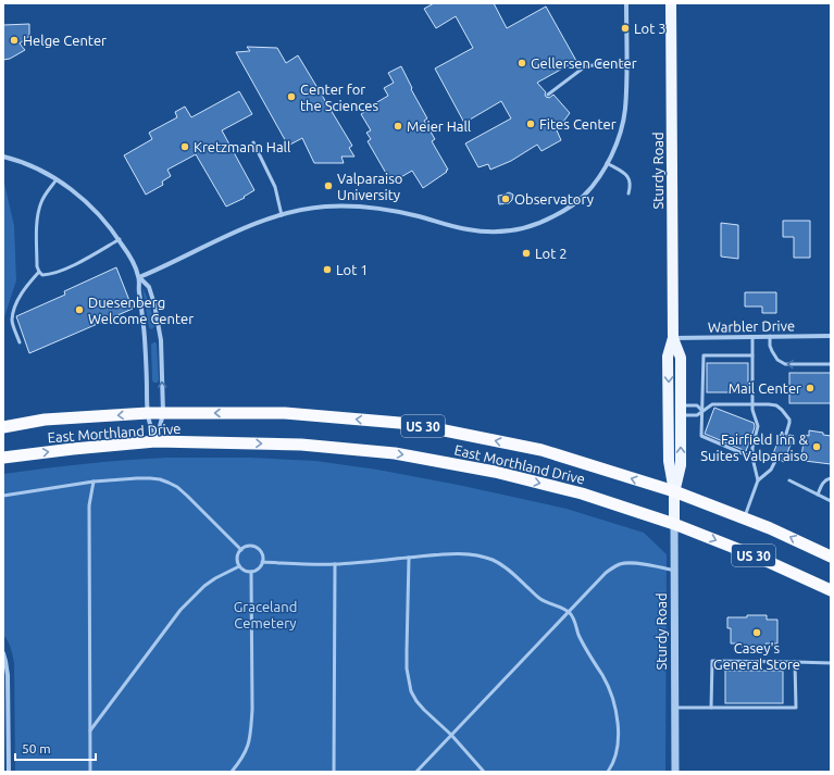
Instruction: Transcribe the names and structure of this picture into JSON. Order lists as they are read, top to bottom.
{
  "streets": {
    "highway": ["US 30", "East Morthland Drive"],
    "main road": ["Sturdy Road"],
    "street": ["Warbler Drive"]
  },
  "crossings": [
    ["Sturdy Road", "Warbler Drive"],
    ["Sturdy Road", "East Morthland Drive"]
  ],
  "parks": ["Graceland Cemetery"],
  "places": [
    "Lot 3",
    "Helge Center",
    "Gellersen Center",
    "Center for the Sciences",
    "Fites Center",
    "Meier Hall",
    "Kretzmann Hall",
    "Valparaiso University",
    "Observatory",
    "Lot 2",
    "Lot 1",
    "Duesenberg Welcome Center",
    "Mail Center",
    "Fairfield Inn & Suites Valparaiso",
    "Casey's General Store"
  ],
  "scale_bar": "50 m"
}
